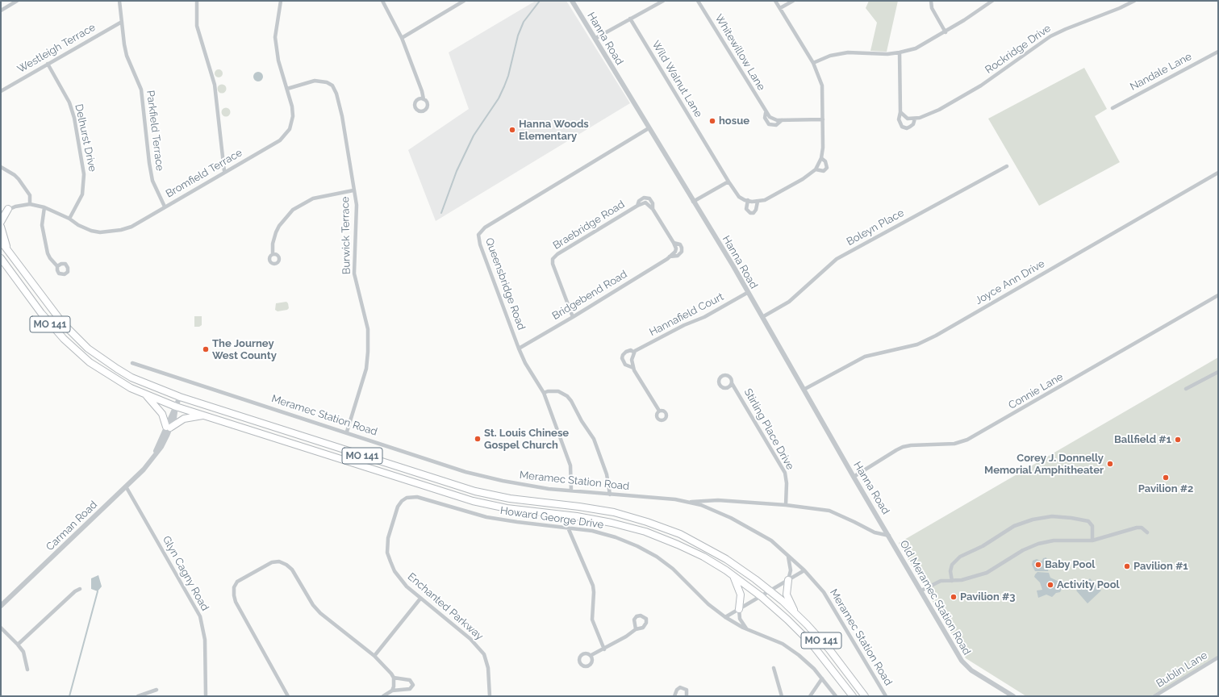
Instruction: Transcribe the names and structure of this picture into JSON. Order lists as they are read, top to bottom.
{
  "streets": {
    "highway": ["MO 141"],
    "street": [
      "Hanna Road",
      "Westleigh Terrace",
      "Rockridge Drive",
      "Whitewillow Lane",
      "Nandale Lane",
      "Wild Walnut Lane",
      "Parkfield Terrace",
      "Delhurst Drive",
      "Bromfield Terrace",
      "Braebridge Road",
      "Boleyn Place",
      "Burwick Terrace",
      "Joyce Ann Drive",
      "Queensbridge Road",
      "Bridgebend Road",
      "Hannafield Court",
      "Connie Lane",
      "Meramec Station Road",
      "Stirling Place Drive",
      "Howard George Drive",
      "Carman Road",
      "Glyn Cagny Road",
      "Old Meramec Station Road",
      "Enchanted Parkway",
      "Bublin Lane"
    ]
  },
  "crossings": [
    ["Hanna Road", "Boleyn Place"],
    ["Hanna Road", "Joyce Ann Drive"],
    ["Hanna Road", "Queensbridge Road"],
    ["Hanna Road", "Hannafield Court"],
    ["Hanna Road", "Connie Lane"],
    ["Hanna Road", "Old Meramec Station Road"],
    ["Westleigh Terrace", "Parkfield Terrace"],
    ["Westleigh Terrace", "Delhurst Drive"],
    ["Parkfield Terrace", "Bromfield Terrace"],
    ["Delhurst Drive", "Bromfield Terrace"],
    ["Bromfield Terrace", "Burwick Terrace"],
    ["Braebridge Road", "Bridgebend Road"],
    ["Burwick Terrace", "Meramec Station Road"],
    ["Queensbridge Road", "Bridgebend Road"],
    ["Queensbridge Road", "Meramec Station Road"],
    ["MO 141", "Carman Road"],
    ["Meramec Station Road", "Old Meramec Station Road"],
    ["Stirling Place Drive", "Old Meramec Station Road"],
    ["Howard George Drive", "Enchanted Parkway"],
    ["Carman Road", "Glyn Cagny Road"]
  ],
  "places": [
    "hosue",
    "Hanna Woods Elementary",
    "The Journey West County",
    "St. Louis Chinese Gospel Church",
    "Ballfield #1",
    "Corey J. Donnelly Memorial Amphitheater",
    "Pavilion #2",
    "Baby Pool",
    "Pavilion #1",
    "Activity Pool",
    "Pavilion #3"
  ]
}
